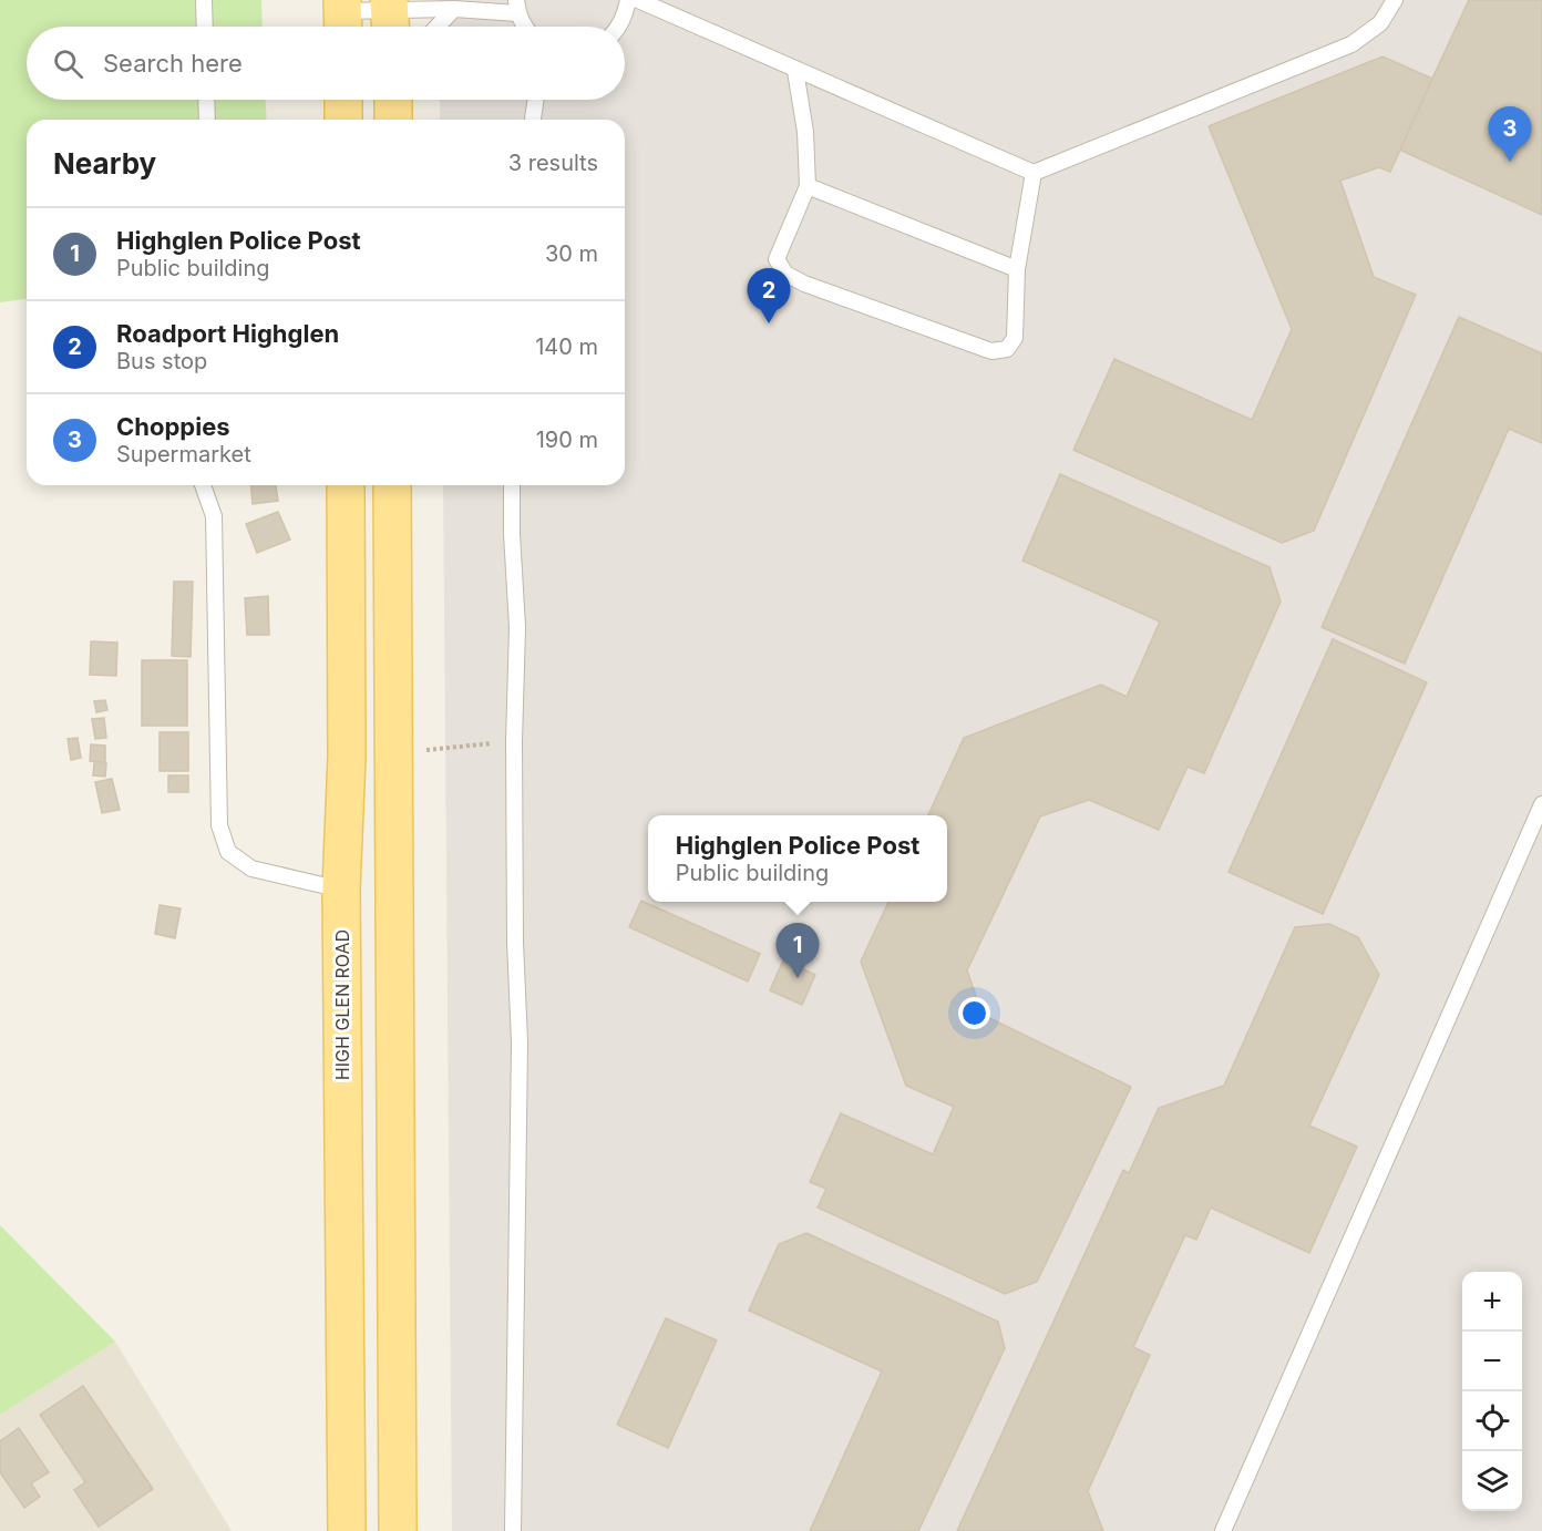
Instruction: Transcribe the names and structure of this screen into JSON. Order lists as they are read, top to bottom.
{
  "streets": {
    "main road": ["HIGH GLEN ROAD"]
  },
  "page": {
    "search": "Search here",
    "pins": ["3", "2", "1"],
    "heading": ["Nearby", "3 results"],
    "list": [
      {
        "mark": "1",
        "name": "Highglen Police Post",
        "note": "Public building",
        "value": "30 m"
      },
      {
        "mark": "2",
        "name": "Roadport Highglen",
        "note": "Bus stop",
        "value": "140 m"
      },
      {
        "mark": "3",
        "name": "Choppies",
        "note": "Supermarket",
        "value": "190 m"
      }
    ],
    "popup": ["Highglen Police Post", "Public building"],
    "map_buttons": ["+", "−"]
  }
}
